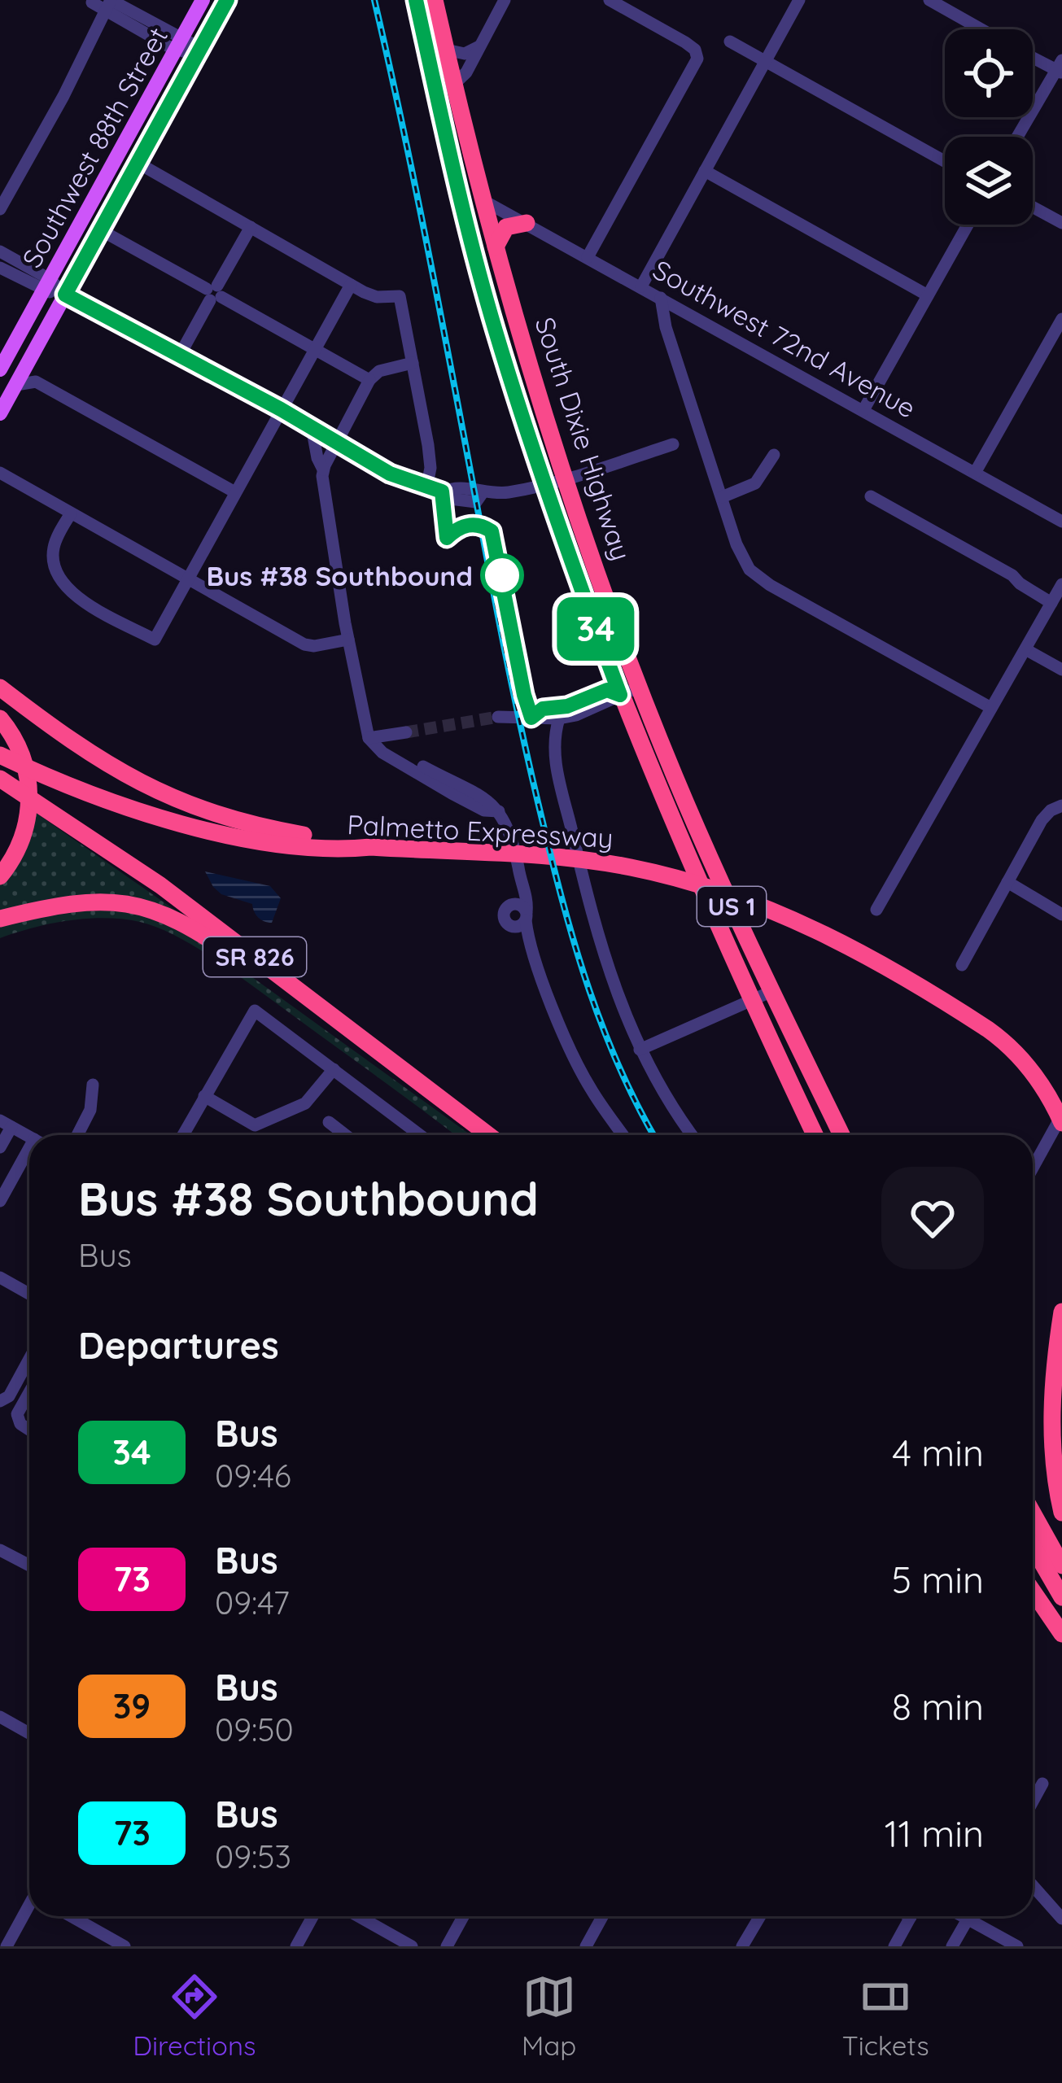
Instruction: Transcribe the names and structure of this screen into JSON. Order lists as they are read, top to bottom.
{
  "streets": {
    "highway": [
      "South Dixie Highway",
      "Palmetto Expressway",
      "US 1",
      "SR 826"
    ],
    "main road": ["Southwest 88th Street"],
    "street": ["Southwest 72nd Avenue"]
  },
  "crossings": [
    ["Southwest 72nd Avenue", "South Dixie Highway"],
    ["South Dixie Highway", "US 1"]
  ],
  "places": ["Bus #38 Southbound"],
  "lines": ["bus line 34"],
  "page": {
    "on_map": "34",
    "heading": [
      ["Bus #38 Southbound", "Bus"],
      "Departures"
    ],
    "list": [
      {
        "mark": "34",
        "name": "Bus",
        "note": "09:46",
        "value": "4 min"
      },
      {
        "mark": "73",
        "name": "Bus",
        "note": "09:47",
        "value": "5 min"
      },
      {
        "mark": "39",
        "name": "Bus",
        "note": "09:50",
        "value": "8 min"
      },
      {
        "mark": "73",
        "name": "Bus",
        "note": "09:53",
        "value": "11 min"
      }
    ],
    "tabs": ["Directions", "Map", "Tickets"]
  }
}
